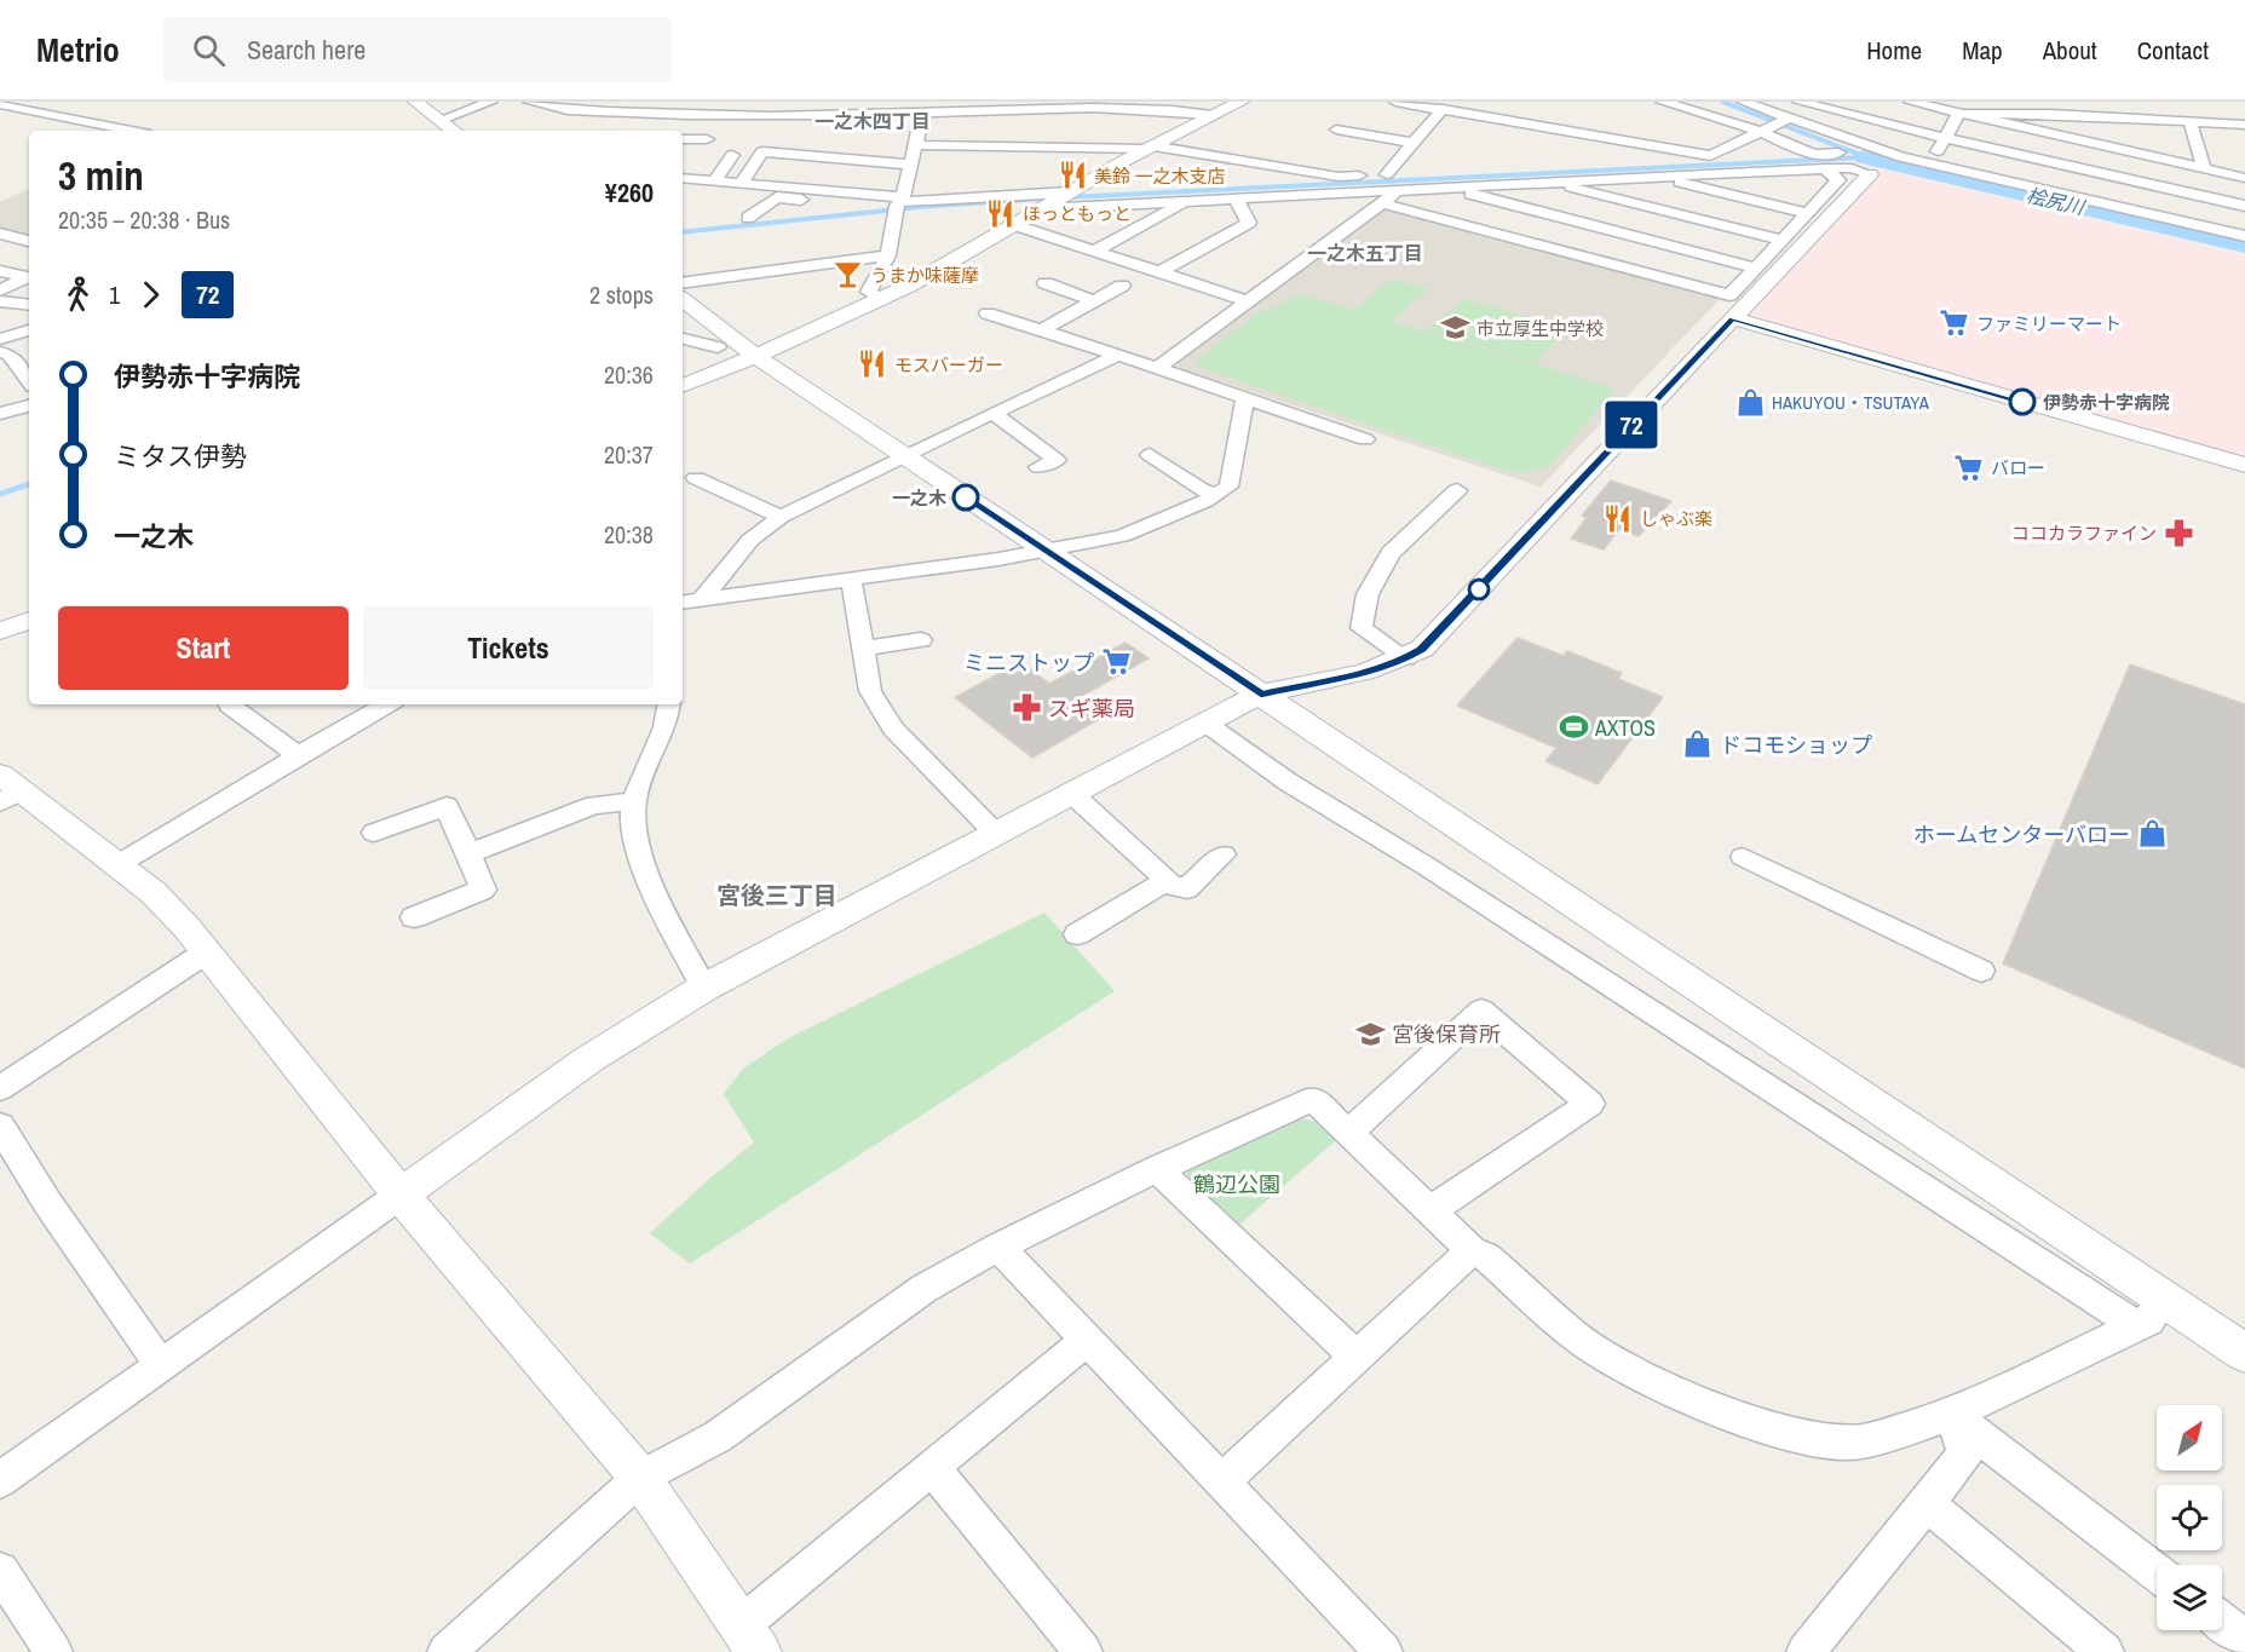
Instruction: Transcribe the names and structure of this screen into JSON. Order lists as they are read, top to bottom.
{
  "districts": ["一之木四丁目", "一之木五丁目", "宮後三丁目"],
  "water": ["桧尻川"],
  "parks": ["鶴辺公園"],
  "places": {
    "restaurant": [
      "美鈴 一之木支店",
      "ほっともっと",
      "モスバーガー",
      "しゃぶ楽"
    ],
    "bar": ["うまか味薩摩"],
    "supermarket": ["ファミリーマート", "バロー", "ミニストップ"],
    "school or university": ["市立厚生中学校", "宮後保育所"],
    "shop": ["HAKUYOU・TSUTAYA", "ドコモショップ", "ホームセンターバロー"],
    "other": ["伊勢赤十字病院", "一之木"],
    "pharmacy": ["ココカラファイン", "スギ薬局"],
    "sports": ["AXTOS"]
  },
  "lines": ["bus line 72"],
  "north": "top right",
  "page": {
    "header": "Metrio",
    "search": "Search here",
    "nav": [
      "Home",
      "Map",
      "About",
      "Contact"
    ],
    "on_map": "72",
    "heading": ["3 min", "20:35 – 20:38 · Bus", "¥260"],
    "legs": ["1", "72", "2 stops"],
    "list": [
      {
        "name": "伊勢赤十字病院",
        "value": "20:36"
      },
      {
        "name": "ミタス伊勢",
        "value": "20:37"
      },
      {
        "name": "一之木",
        "value": "20:38"
      }
    ],
    "buttons": ["Start", "Tickets"]
  }
}
